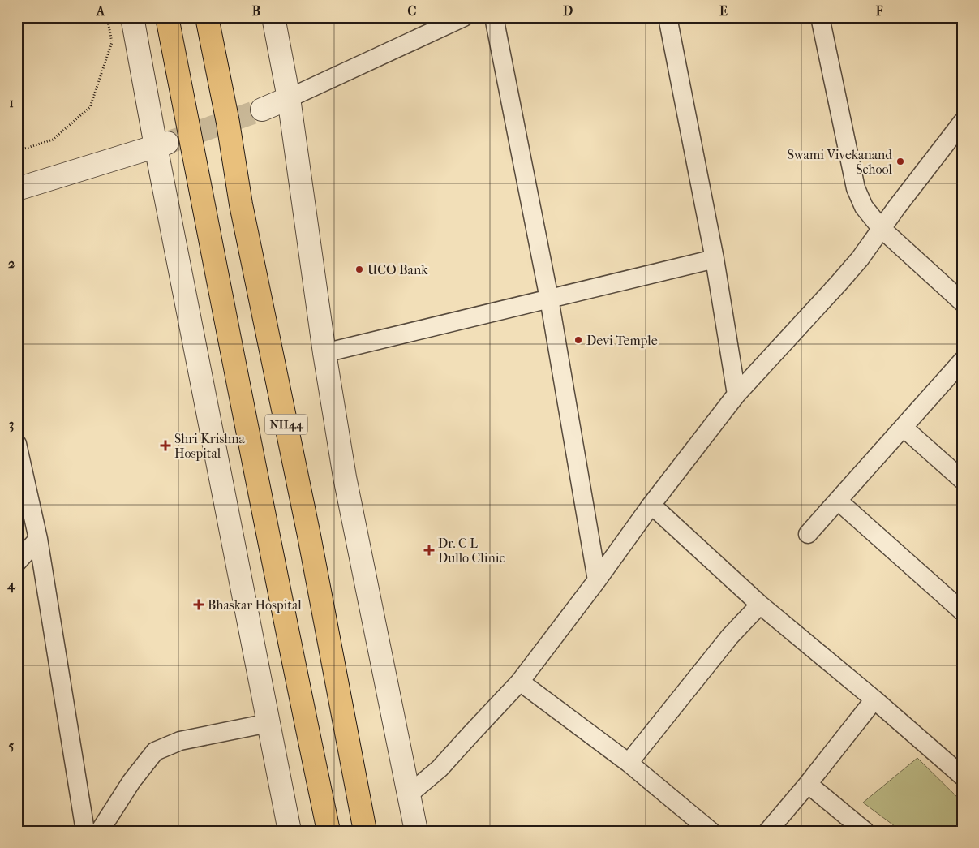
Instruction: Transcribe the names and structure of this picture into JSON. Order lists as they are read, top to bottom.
{
  "streets": {
    "highway": ["NH44"]
  },
  "places": {
    "other": ["Swami Vivekanand School", "UCO Bank", "Devi Temple"],
    "health": ["Shri Krishna Hospital", "Dr. C L Dullo Clinic", "Bhaskar Hospital"]
  },
  "grid": {
    "columns": [
      "A",
      "B",
      "C",
      "D",
      "E",
      "F"
    ],
    "rows": [
      "1",
      "2",
      "3",
      "4",
      "5"
    ]
  }
}
